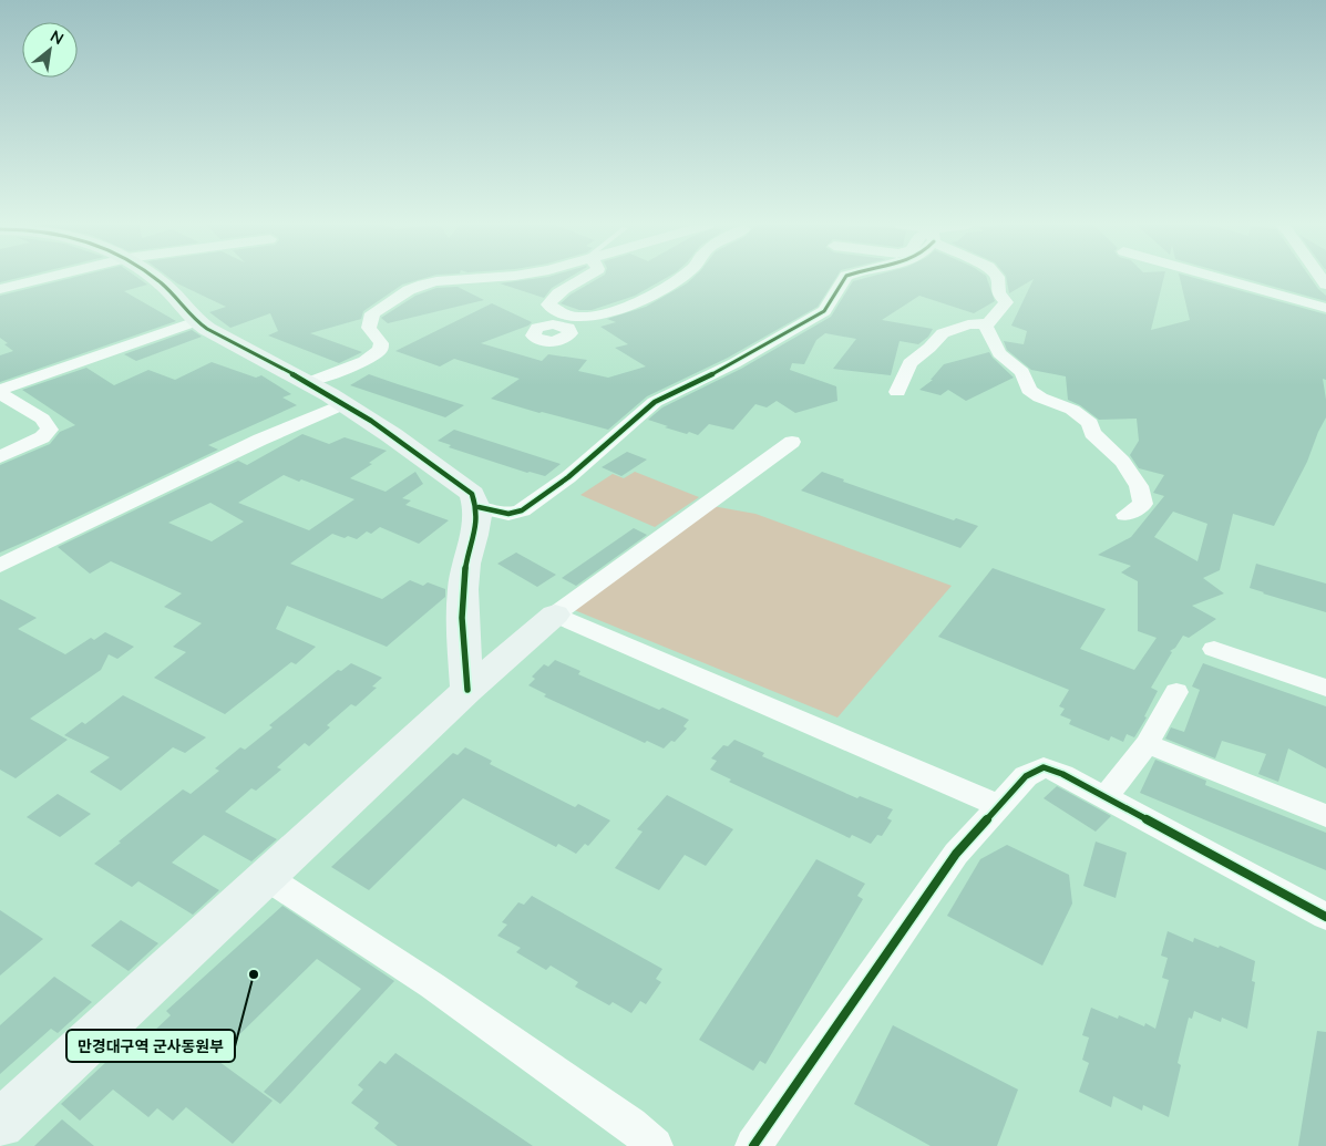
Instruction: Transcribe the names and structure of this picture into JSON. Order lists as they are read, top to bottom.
{
  "places": ["만경대구역 군사동원부"],
  "north": "top right"
}
